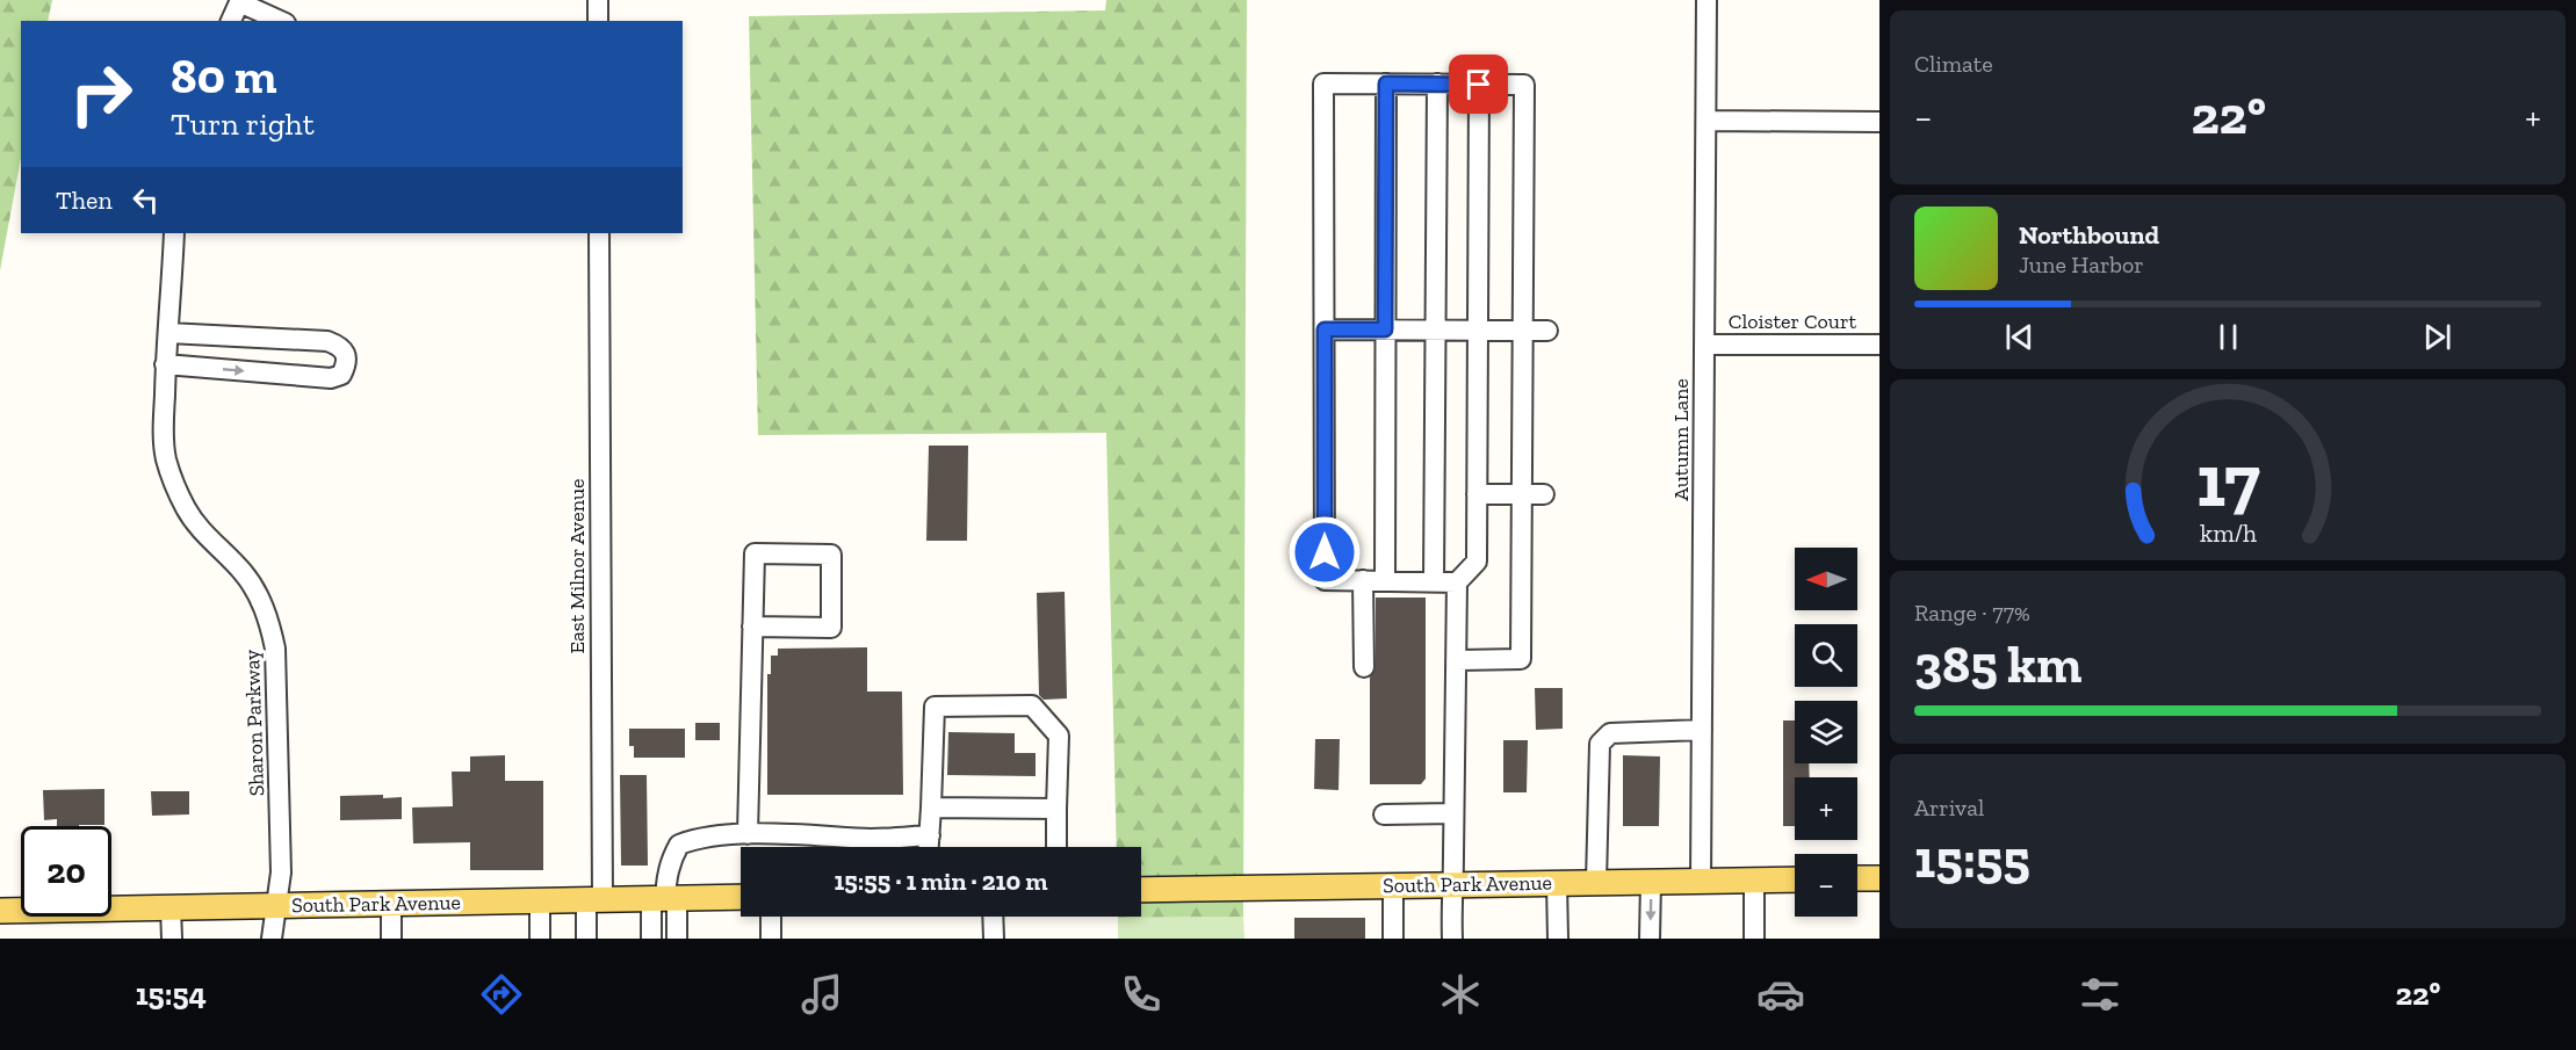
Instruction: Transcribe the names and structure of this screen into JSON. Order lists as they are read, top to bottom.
{
  "streets": {
    "main road": ["South Park Avenue"],
    "street": [
      "Cloister Court",
      "Autumn Lane",
      "East Milnor Avenue",
      "Sharon Parkway"
    ]
  },
  "crossings": [
    ["Cloister Court", "Autumn Lane"],
    ["Autumn Lane", "South Park Avenue"],
    ["East Milnor Avenue", "South Park Avenue"],
    ["Sharon Parkway", "South Park Avenue"]
  ],
  "north": "left",
  "page": {
    "tile": [
      "Climate",
      ["Range · 77%", "385 km"],
      ["Arrival", "15:55"]
    ],
    "turn": ["80 m", "Turn right"],
    "heat": ["−", "22°", "+"],
    "then": "Then",
    "song": ["Northbound", "June Harbor"],
    "map_buttons": ["+", "−"],
    "limit": "20",
    "trip": "15:55 · 1 min · 210 m",
    "tabs": ["15:54", "22°"],
    "gauge": ["17", "km/h"]
  }
}
